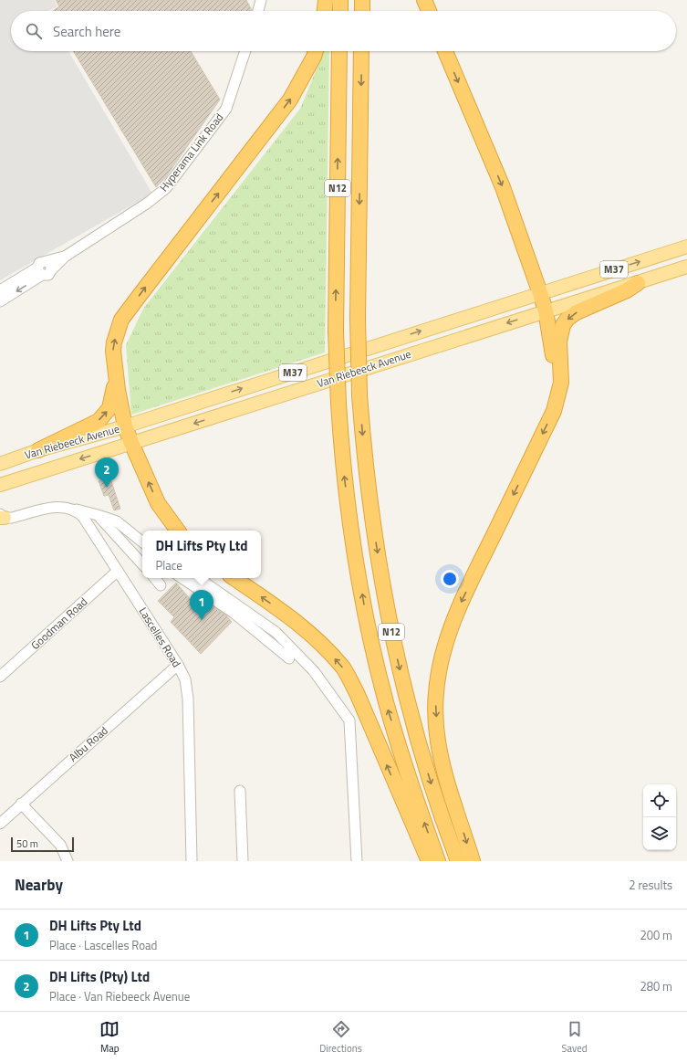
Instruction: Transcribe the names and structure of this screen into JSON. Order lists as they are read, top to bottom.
{
  "streets": {
    "highway": ["N12"],
    "main road": ["M37", "Van Riebeeck Avenue"],
    "street": [
      "Hyperama Link Road",
      "Goodman Road",
      "Lascelles Road",
      "Albu Road"
    ]
  },
  "crossings": [
    ["Goodman Road", "Lascelles Road"],
    ["Lascelles Road", "Albu Road"]
  ],
  "scale_bar": "50 m",
  "page": {
    "search": "Search here",
    "pins": ["2", "1"],
    "popup": ["DH Lifts Pty Ltd", "Place"],
    "scale": "50 m",
    "heading": ["Nearby", "2 results"],
    "list": [
      {
        "mark": "1",
        "name": "DH Lifts Pty Ltd",
        "note": "Place · Lascelles Road",
        "value": "200 m"
      },
      {
        "mark": "2",
        "name": "DH Lifts (Pty) Ltd",
        "note": "Place · Van Riebeeck Avenue",
        "value": "280 m"
      }
    ],
    "nav": ["Map", "Directions", "Saved"]
  }
}
